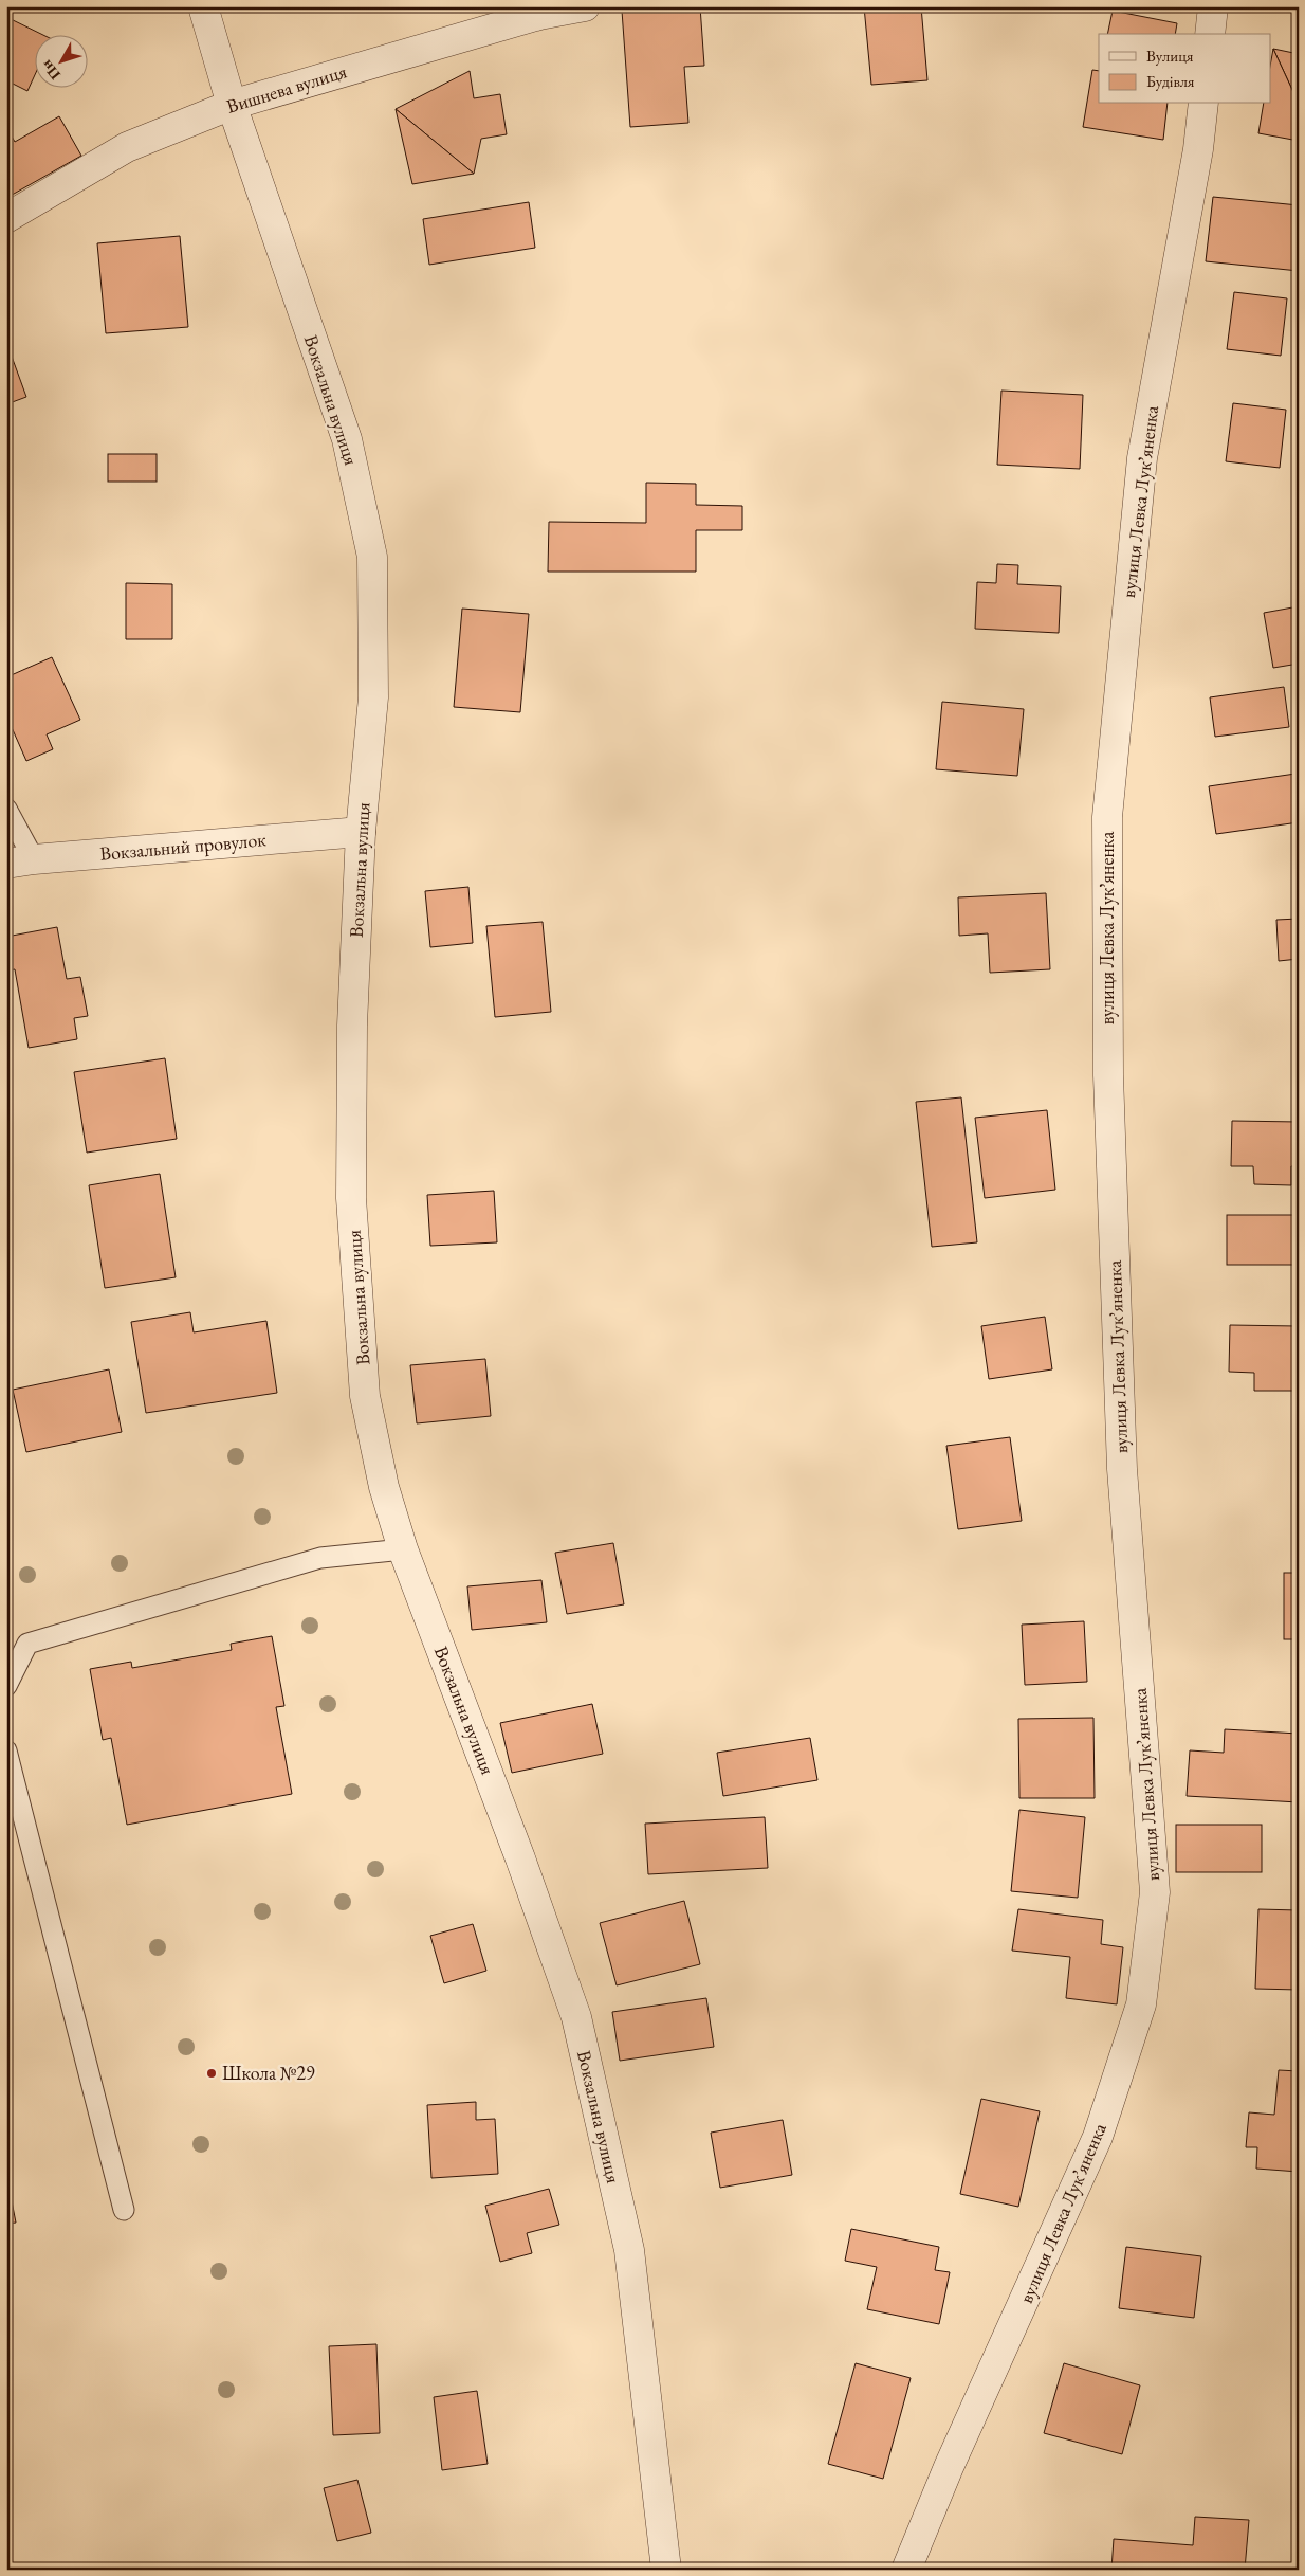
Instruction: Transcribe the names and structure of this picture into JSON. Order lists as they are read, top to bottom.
{
  "streets": {
    "street": [
      "Вишнева вулиця",
      "Вокзальна вулиця",
      "вулиця Левка Лукʼяненка",
      "Вокзальний провулок"
    ]
  },
  "crossings": [
    ["Вишнева вулиця", "Вокзальна вулиця"],
    ["Вокзальна вулиця", "Вокзальний провулок"]
  ],
  "places": ["Школа №29"],
  "legend": ["Вулиця", "Будівля"],
  "north": "bottom left"
}
